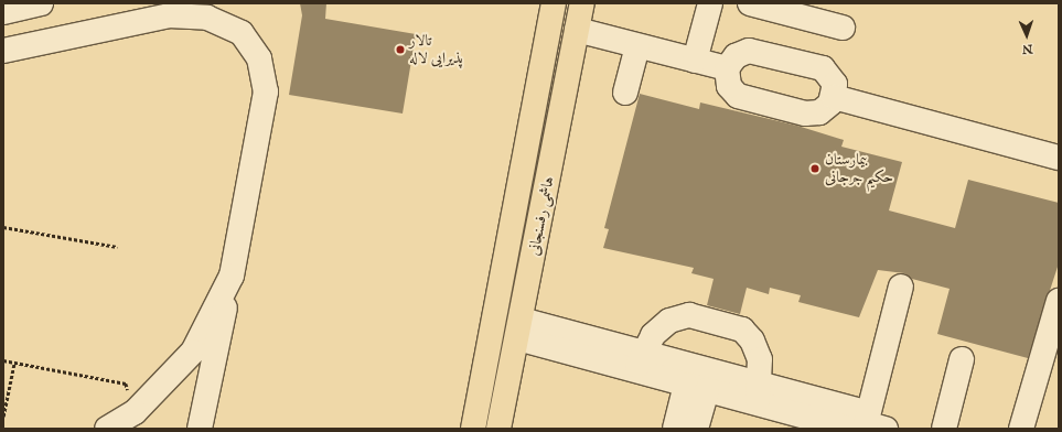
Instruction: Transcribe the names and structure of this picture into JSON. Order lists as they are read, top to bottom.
{
  "streets": {
    "main road": ["هاشمی رفسنجانی"]
  },
  "places": ["تالار پذیرایی لاله", "بیمارستان حکیم جرجانی"],
  "north": "bottom"
}
